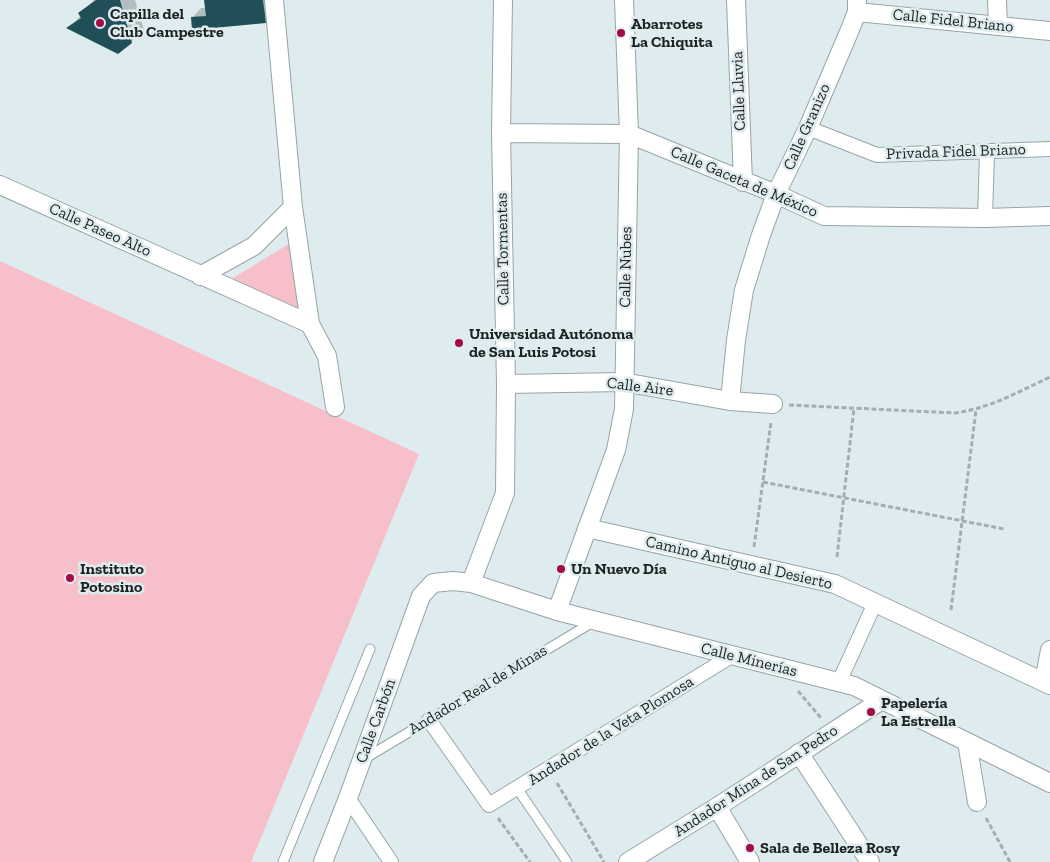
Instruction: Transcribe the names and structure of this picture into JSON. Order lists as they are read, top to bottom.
{
  "streets": {
    "street": [
      "Calle Fidel Briano",
      "Calle Lluvia",
      "Calle Granizo",
      "Privada Fidel Briano",
      "Calle Gaceta de México",
      "Calle Paseo Alto",
      "Calle Tormentas",
      "Calle Nubes",
      "Calle Aire",
      "Camino Antiguo al Desierto",
      "Calle Minerías",
      "Calle Carbón",
      "Andador de la Veta Plomosa",
      "Andador Mina de San Pedro"
    ],
    "lane": ["Andador Real de Minas"]
  },
  "crossings": [
    ["Calle Fidel Briano", "Calle Granizo"],
    ["Calle Lluvia", "Calle Gaceta de México"],
    ["Calle Granizo", "Privada Fidel Briano"],
    ["Calle Granizo", "Calle Gaceta de México"],
    ["Calle Granizo", "Calle Aire"],
    ["Calle Gaceta de México", "Calle Tormentas"],
    ["Calle Gaceta de México", "Calle Nubes"],
    ["Calle Tormentas", "Calle Aire"],
    ["Calle Tormentas", "Calle Minerías"],
    ["Calle Nubes", "Calle Aire"],
    ["Calle Nubes", "Camino Antiguo al Desierto"],
    ["Calle Nubes", "Calle Minerías"],
    ["Calle Minerías", "Andador Real de Minas"],
    ["Calle Minerías", "Calle Carbón"],
    ["Calle Minerías", "Andador de la Veta Plomosa"],
    ["Calle Minerías", "Andador Mina de San Pedro"],
    ["Andador Real de Minas", "Calle Carbón"]
  ],
  "places": [
    "Capilla del Club Campestre",
    "Abarrotes La Chiquita",
    "Universidad Autónoma de San Luis Potosi",
    "Un Nuevo Día",
    "Instituto Potosino",
    "Papelería La Estrella",
    "Sala de Belleza Rosy"
  ]
}
